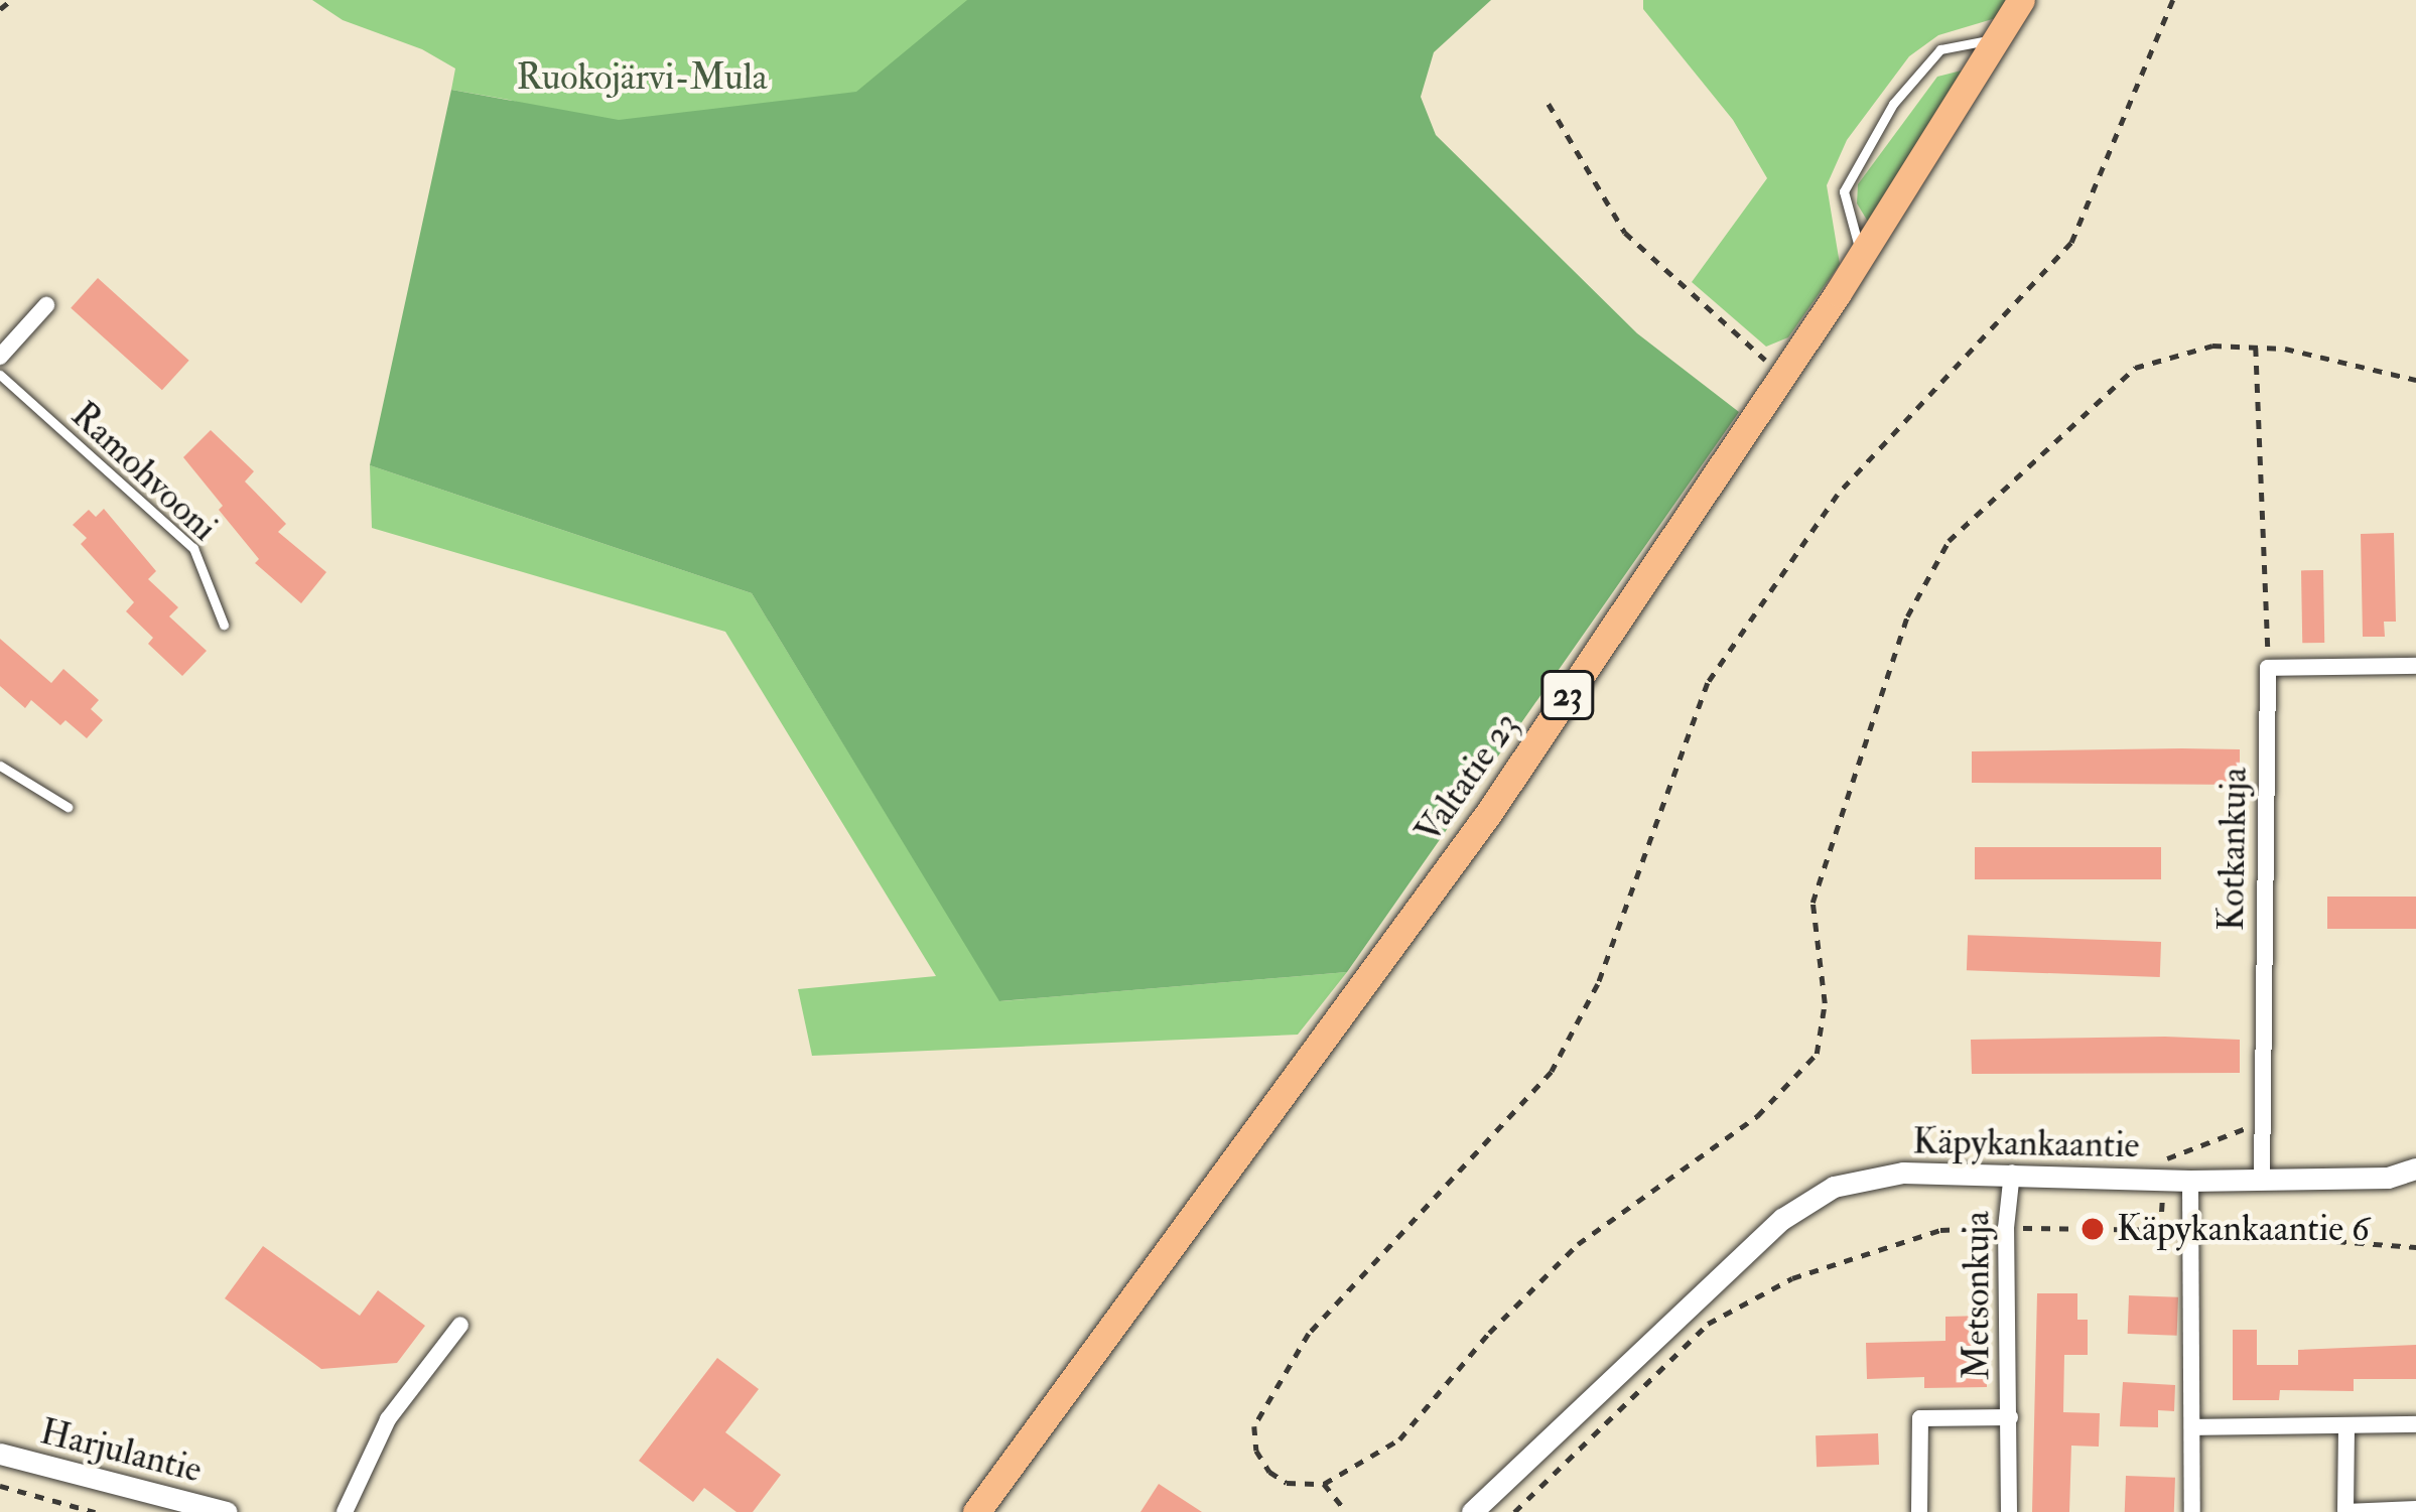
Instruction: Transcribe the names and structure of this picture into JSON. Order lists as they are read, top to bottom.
{
  "streets": {
    "highway": ["23", "Valtatie 23"],
    "street": [
      "Kotkankuja",
      "Käpykankaantie",
      "Metsonkuja",
      "Harjulantie"
    ],
    "lane": ["Ramohvooni"]
  },
  "crossings": [
    ["Kotkankuja", "Käpykankaantie"],
    ["Käpykankaantie", "Metsonkuja"]
  ],
  "parks": ["Ruokojärvi-Mula"],
  "places": ["Käpykankaantie 6"]
}
